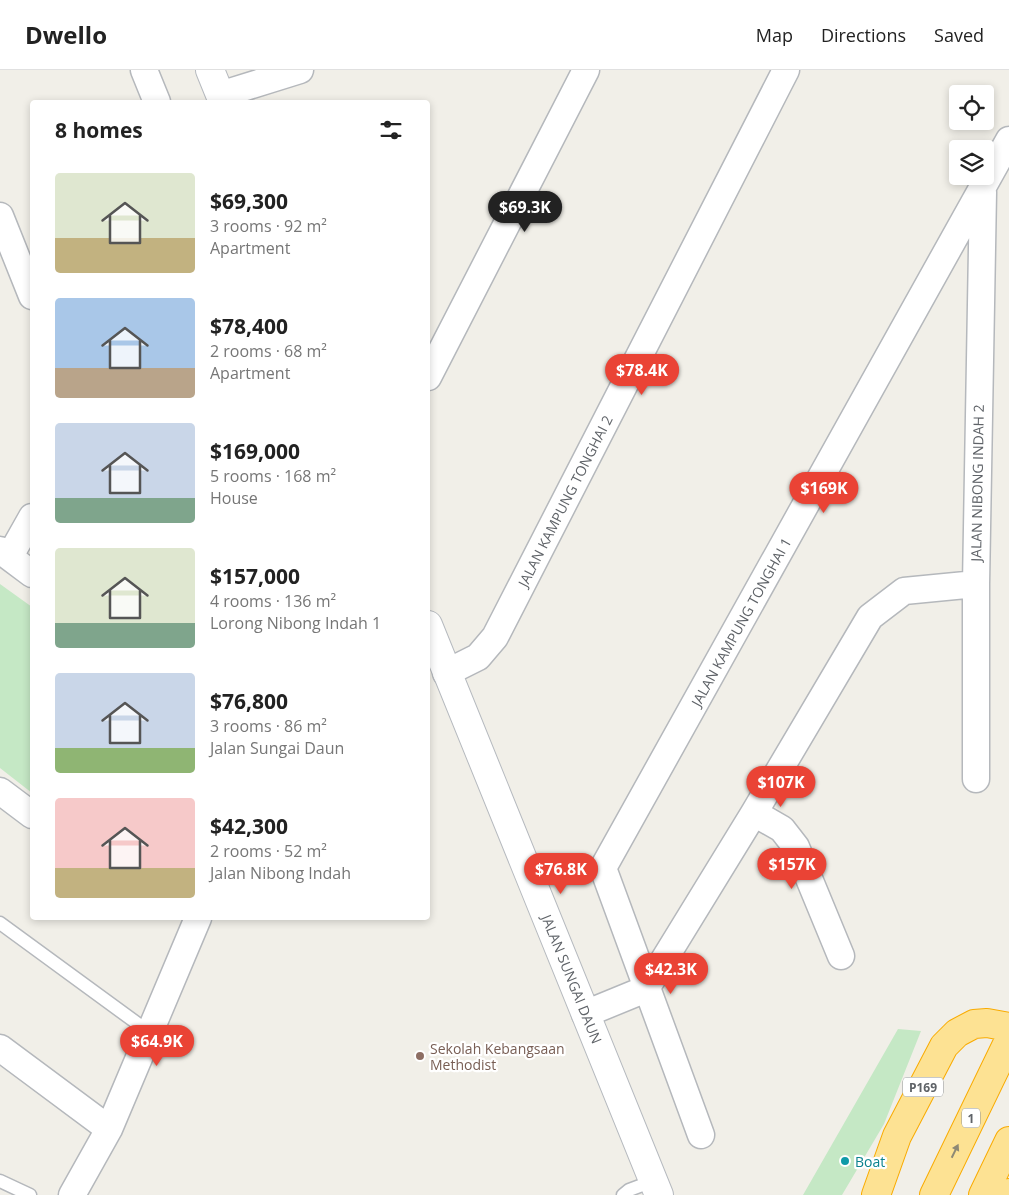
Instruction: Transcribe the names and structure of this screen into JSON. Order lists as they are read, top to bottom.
{
  "streets": {
    "highway": ["P169", "1"],
    "street": [
      "JALAN NIBONG INDAH 2",
      "JALAN KAMPUNG TONGHAI 2",
      "JALAN KAMPUNG TONGHAI 1",
      "JALAN SUNGAI DAUN"
    ]
  },
  "crossings": [
    ["JALAN NIBONG INDAH 2", "JALAN KAMPUNG TONGHAI 1"],
    ["JALAN KAMPUNG TONGHAI 2", "JALAN SUNGAI DAUN"]
  ],
  "places": ["Sekolah Kebangsaan Methodist", "Boat"],
  "page": {
    "header": "Dwello",
    "nav": ["Map", "Directions", "Saved"],
    "heading": "8 homes",
    "list": [
      {
        "name": "$69,300",
        "note": "3 rooms · 92 m² · Apartment"
      },
      {
        "name": "$78,400",
        "note": "2 rooms · 68 m² · Apartment"
      },
      {
        "name": "$169,000",
        "note": "5 rooms · 168 m² · House"
      },
      {
        "name": "$157,000",
        "note": "4 rooms · 136 m² · Lorong Nibong Indah 1"
      },
      {
        "name": "$76,800",
        "note": "3 rooms · 86 m² · Jalan Sungai Daun"
      },
      {
        "name": "$42,300",
        "note": "2 rooms · 52 m² · Jalan Nibong Indah"
      }
    ],
    "price": [
      "$69.3K",
      "$78.4K",
      "$169K",
      "$107K",
      "$157K",
      "$76.8K",
      "$42.3K",
      "$64.9K"
    ]
  }
}
